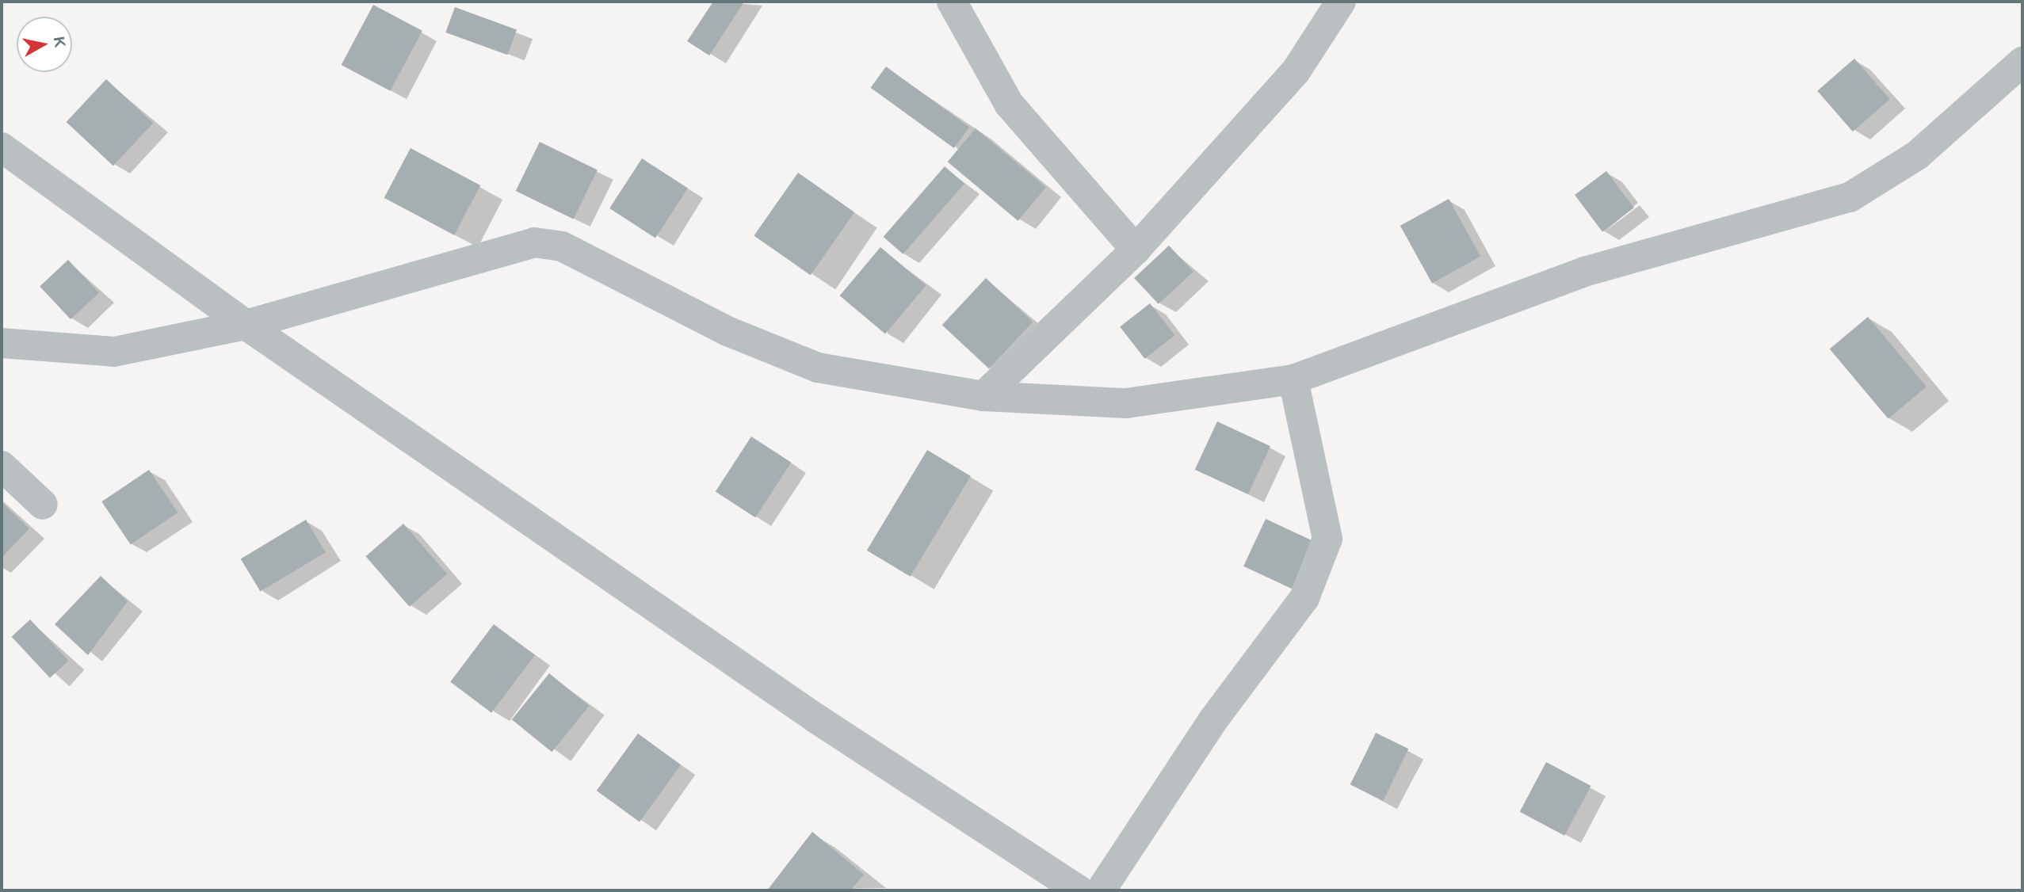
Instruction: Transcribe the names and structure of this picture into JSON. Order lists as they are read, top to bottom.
{
  "north": "right"
}
